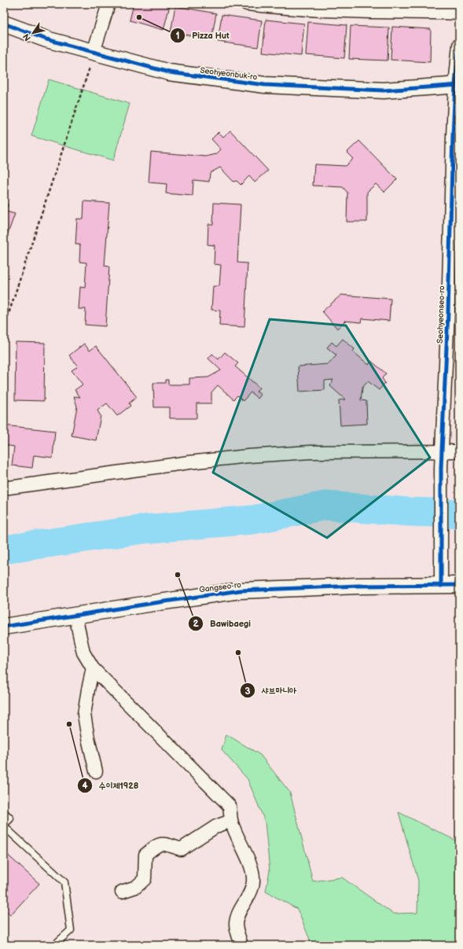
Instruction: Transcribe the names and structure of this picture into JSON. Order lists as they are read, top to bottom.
{
  "streets": {
    "street": ["Seohyeonbuk-ro", "Seohyeonseo-ro", "Gangseo-ro"]
  },
  "crossings": [
    ["Seohyeonbuk-ro", "Seohyeonseo-ro"],
    ["Seohyeonseo-ro", "Gangseo-ro"]
  ],
  "places": [
    "Pizza Hut",
    "Bawibaegi",
    "샤브마니아",
    "수이제1928"
  ],
  "north": "bottom left"
}
